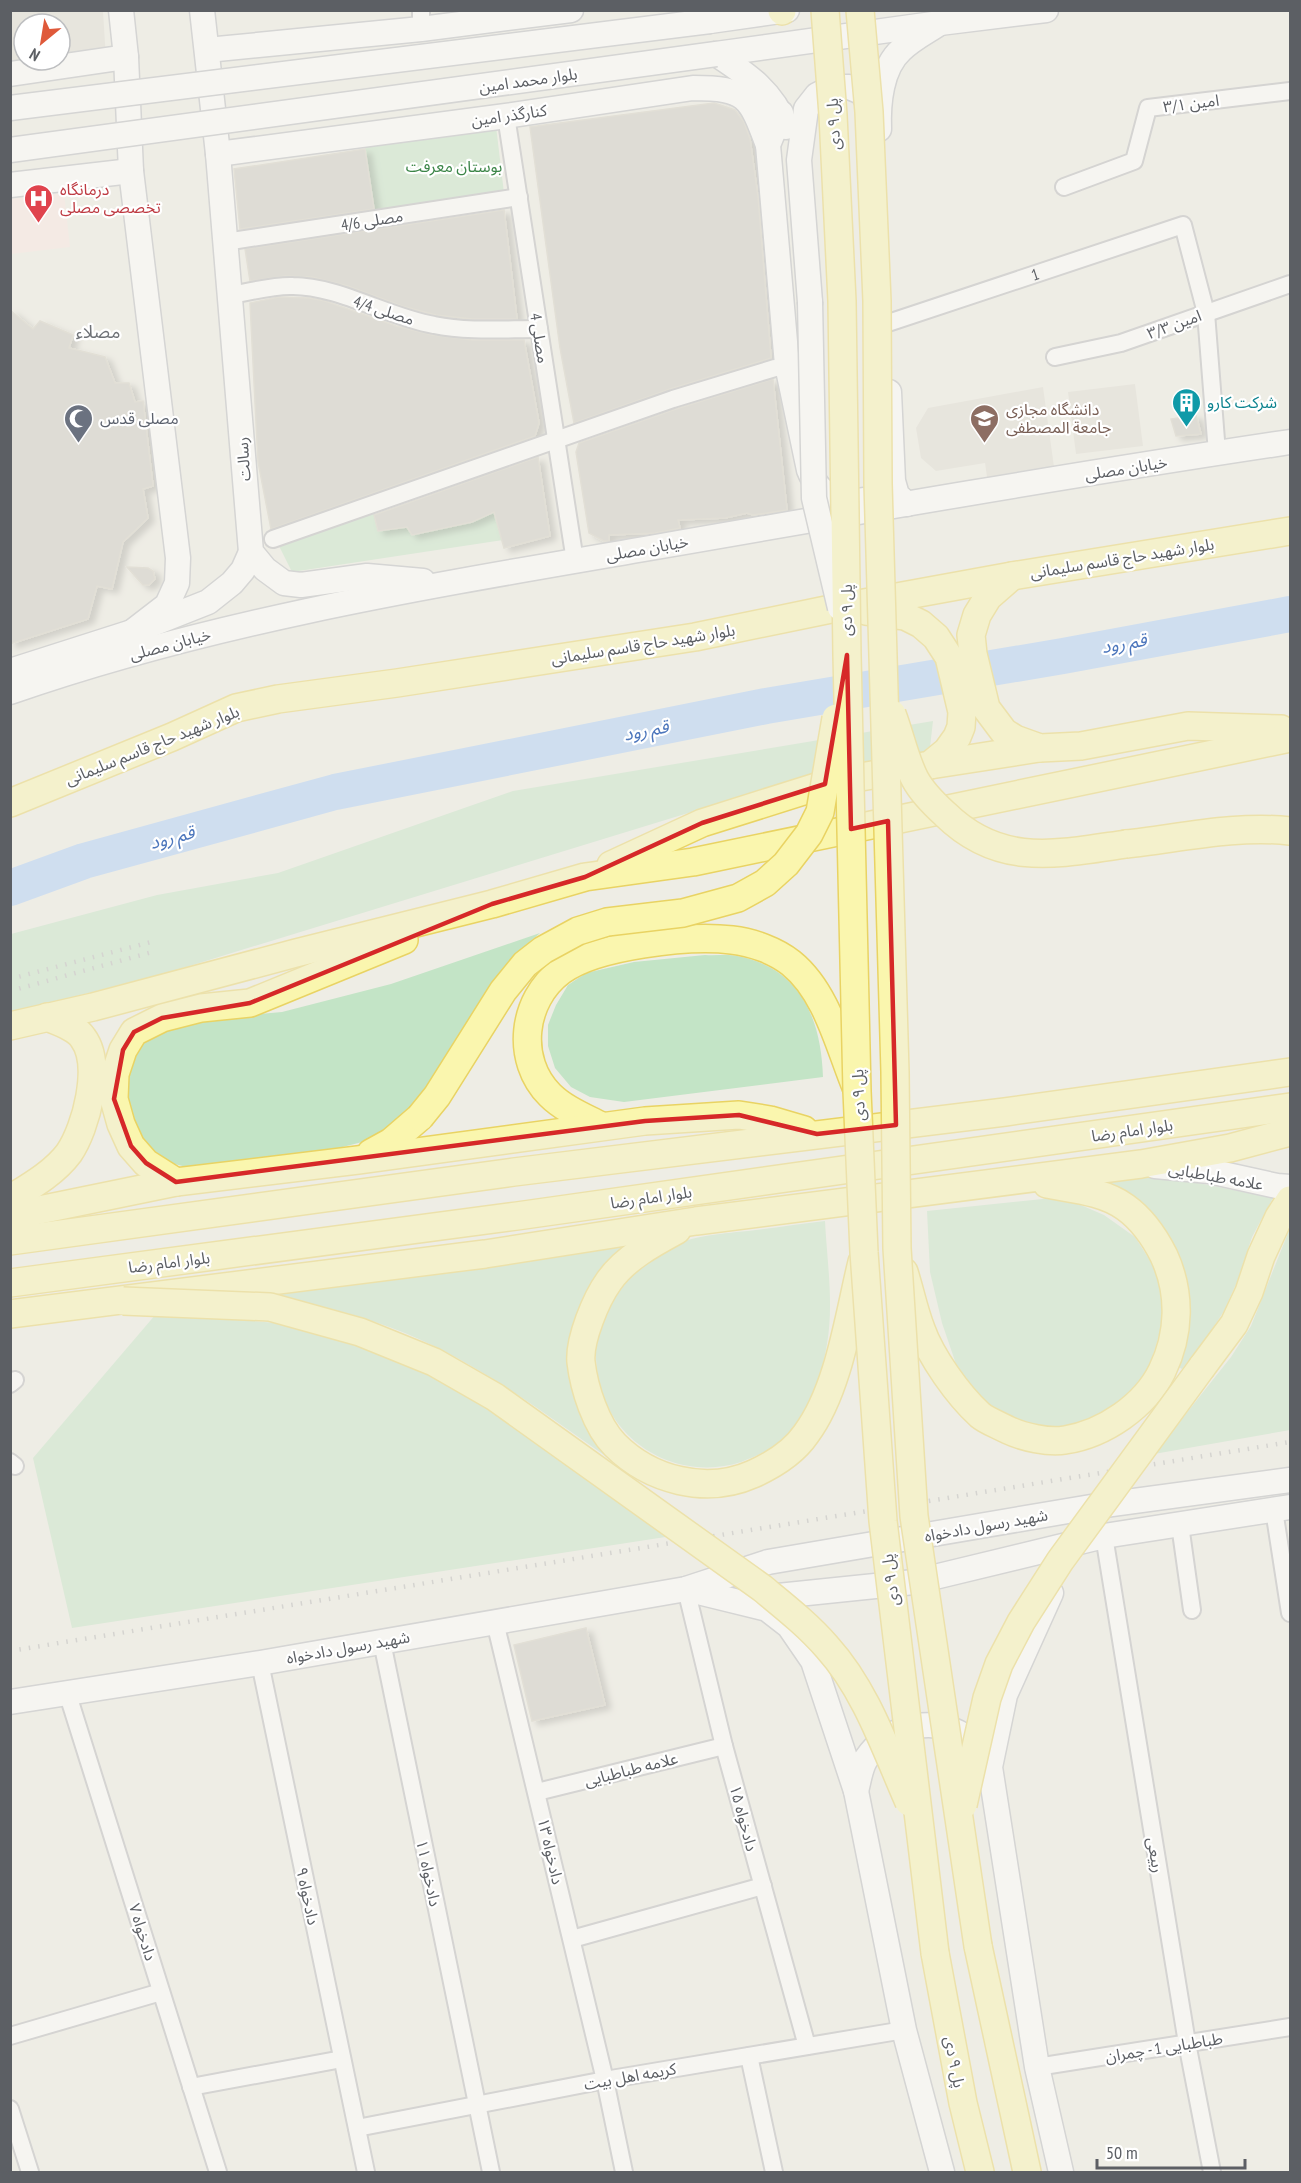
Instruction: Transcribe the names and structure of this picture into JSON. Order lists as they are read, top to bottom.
{
  "streets": {
    "main road": [
      "بلوار محمد امین",
      "کنارگذر امین",
      "پل ۹ دی",
      "رسالت",
      "خیابان مصلی",
      "بلوار شهید حاج قاسم سلیمانی",
      "بلوار امام رضا",
      "علامه طباطبایی",
      "شهید رسول دادخواه"
    ],
    "street": [
      "امین ۳/۱",
      "مصلی 4/6",
      "1",
      "مصلی 4/4",
      "امین ۳/۳",
      "مصلی 4",
      "دادخواه ۱۵",
      "دادخواه ۱۳",
      "ربیعی",
      "دادخواه ۱۱",
      "دادخواه ۹",
      "دادخواه ۷",
      "طباطبایی 1 - چمران",
      "کریمه اهل بیت"
    ]
  },
  "crossings": [
    ["کنارگذر امین", "مصلی 4"],
    ["کنارگذر امین", "رسالت"],
    ["مصلی 4/6", "مصلی 4"],
    ["مصلی 4/6", "رسالت"],
    ["1", "امین ۳/۳"],
    ["مصلی 4/4", "مصلی 4"],
    ["مصلی 4/4", "رسالت"],
    ["مصلی 4", "خیابان مصلی"],
    ["رسالت", "خیابان مصلی"],
    ["علامه طباطبایی", "دادخواه ۱۵"],
    ["علامه طباطبایی", "دادخواه ۱۳"],
    ["شهید رسول دادخواه", "دادخواه ۱۵"],
    ["شهید رسول دادخواه", "دادخواه ۱۳"],
    ["شهید رسول دادخواه", "ربیعی"],
    ["شهید رسول دادخواه", "دادخواه ۱۱"],
    ["شهید رسول دادخواه", "دادخواه ۹"],
    ["شهید رسول دادخواه", "دادخواه ۷"],
    ["دادخواه ۱۵", "کریمه اهل بیت"],
    ["دادخواه ۱۳", "کریمه اهل بیت"],
    ["ربیعی", "طباطبایی 1 - چمران"],
    ["دادخواه ۱۱", "کریمه اهل بیت"],
    ["دادخواه ۹", "کریمه اهل بیت"]
  ],
  "districts": ["مصلاء"],
  "water": ["قم رود"],
  "parks": ["بوستان معرفت"],
  "places": {
    "hospital": ["درمانگاه تخصصی مصلی"],
    "building": ["شرکت کارو"],
    "mosque": ["مصلی قدس"],
    "school or university": ["دانشگاه مجازی جامعة المصطفی"]
  },
  "scale_bar": "50 m",
  "north": "bottom left"
}
